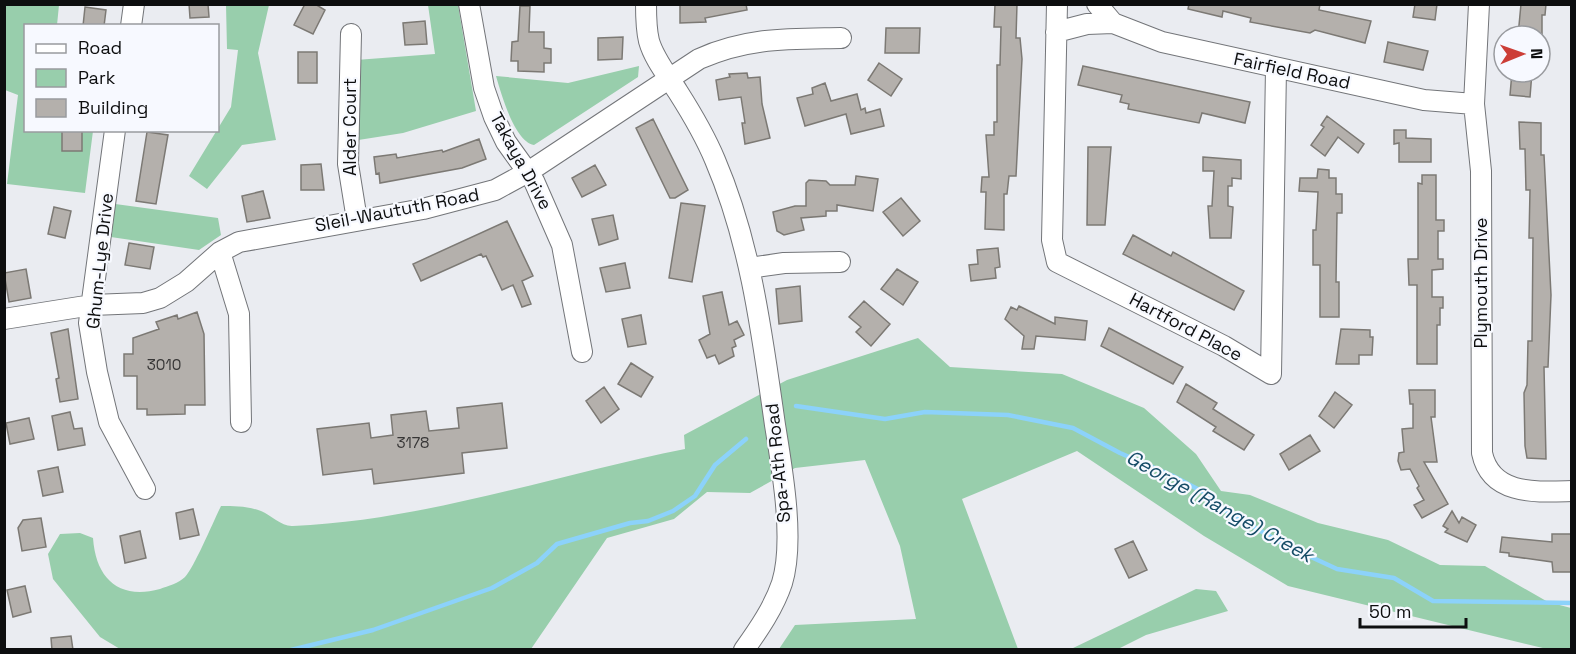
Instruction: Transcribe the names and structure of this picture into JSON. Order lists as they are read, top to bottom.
{
  "streets": {
    "street": [
      "Fairfield Road",
      "Alder Court",
      "Takaya Drive",
      "Sleil-Waututh Road",
      "Ghum-Lye Drive",
      "Plymouth Drive",
      "Hartford Place",
      "Spa-Ath Road"
    ]
  },
  "crossings": [
    ["Fairfield Road", "Plymouth Drive"],
    ["Fairfield Road", "Hartford Place"],
    ["Alder Court", "Sleil-Waututh Road"],
    ["Takaya Drive", "Sleil-Waututh Road"],
    ["Sleil-Waututh Road", "Ghum-Lye Drive"],
    ["Sleil-Waututh Road", "Spa-Ath Road"]
  ],
  "water": ["George (Range) Creek"],
  "house_numbers": ["3010", "3178"],
  "legend": ["Road", "Park", "Building"],
  "scale_bar": "50 m",
  "north": "right"
}
